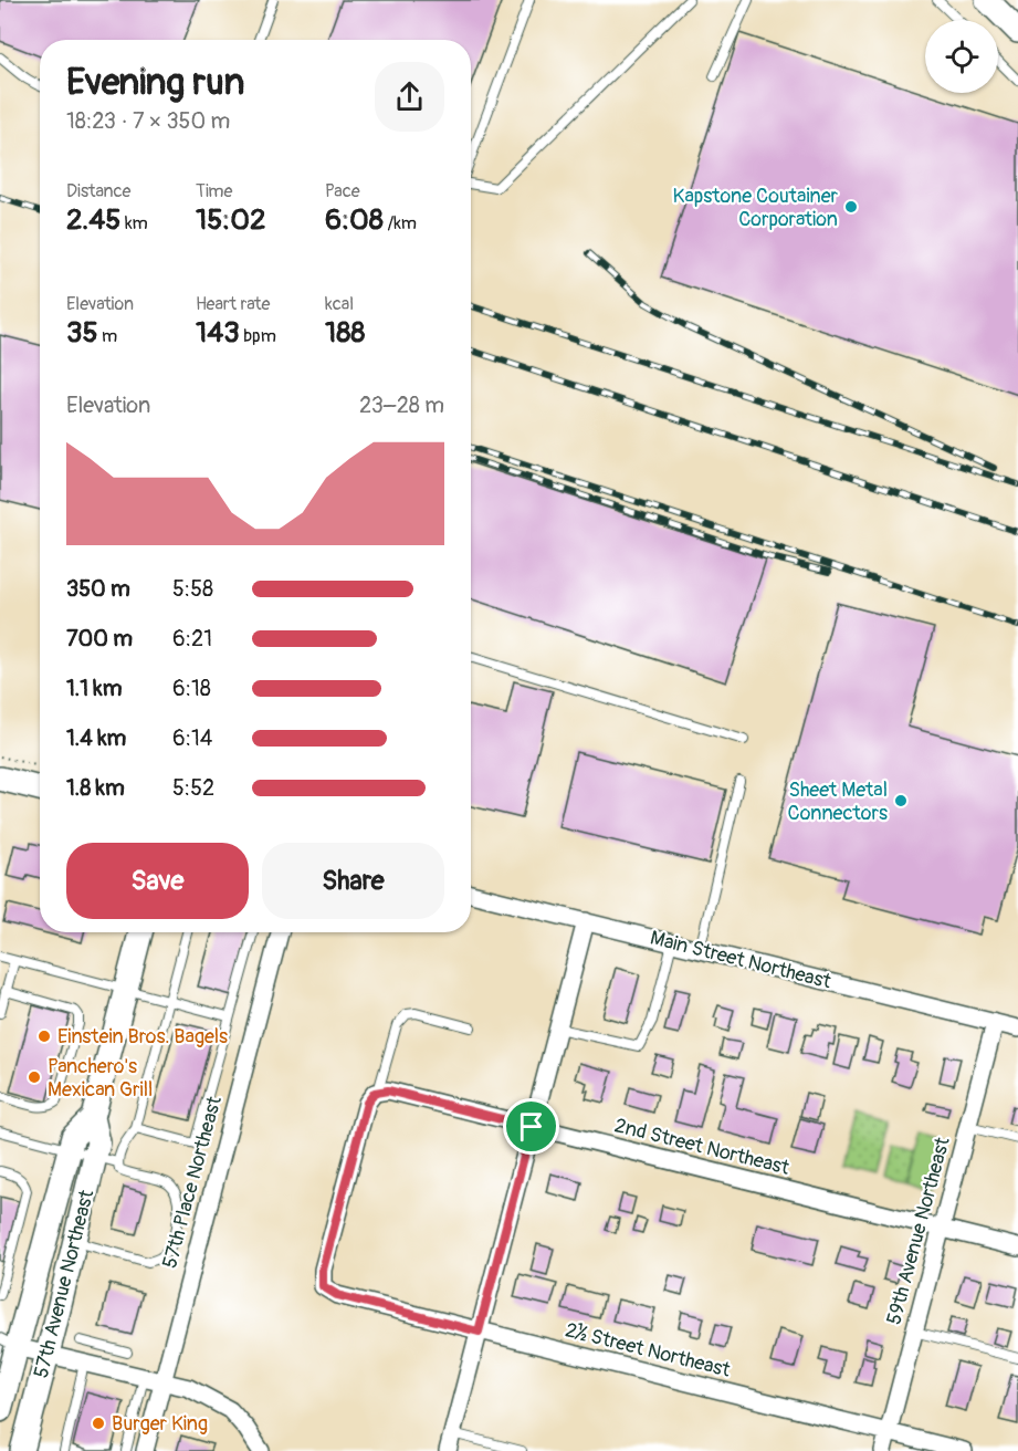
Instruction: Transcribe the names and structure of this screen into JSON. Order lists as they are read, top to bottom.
{
  "streets": {
    "street": [
      "Main Street Northeast",
      "2nd Street Northeast",
      "57th Place Northeast",
      "59th Avenue Northeast",
      "57th Avenue Northeast",
      "2½ Street Northeast"
    ]
  },
  "crossings": [
    ["Main Street Northeast", "59th Avenue Northeast"],
    ["2nd Street Northeast", "59th Avenue Northeast"],
    ["2nd Street Northeast", "2½ Street Northeast"],
    ["59th Avenue Northeast", "2½ Street Northeast"]
  ],
  "places": [
    "Kapstone Coutainer Corporation",
    "Sheet Metal Connectors",
    "Einstein Bros. Bagels",
    "Panchero's Mexican Grill",
    "Burger King"
  ],
  "page": {
    "heading": ["Evening run", "18:23 · 7 × 350 m"],
    "stats": [
      ["Distance", "2.45 km"],
      ["Time", "15:02"],
      ["Pace", "6:08 /km"],
      ["Elevation", "35 m"],
      ["Heart rate", "143 bpm"],
      ["kcal", "188"]
    ],
    "chart": ["Elevation", "23–28 m"],
    "list": [
      {
        "name": "350 m",
        "note": "5:58"
      },
      {
        "name": "700 m",
        "note": "6:21"
      },
      {
        "name": "1.1 km",
        "note": "6:18"
      },
      {
        "name": "1.4 km",
        "note": "6:14"
      },
      {
        "name": "1.8 km",
        "note": "5:52"
      }
    ],
    "buttons": ["Save", "Share"]
  }
}
